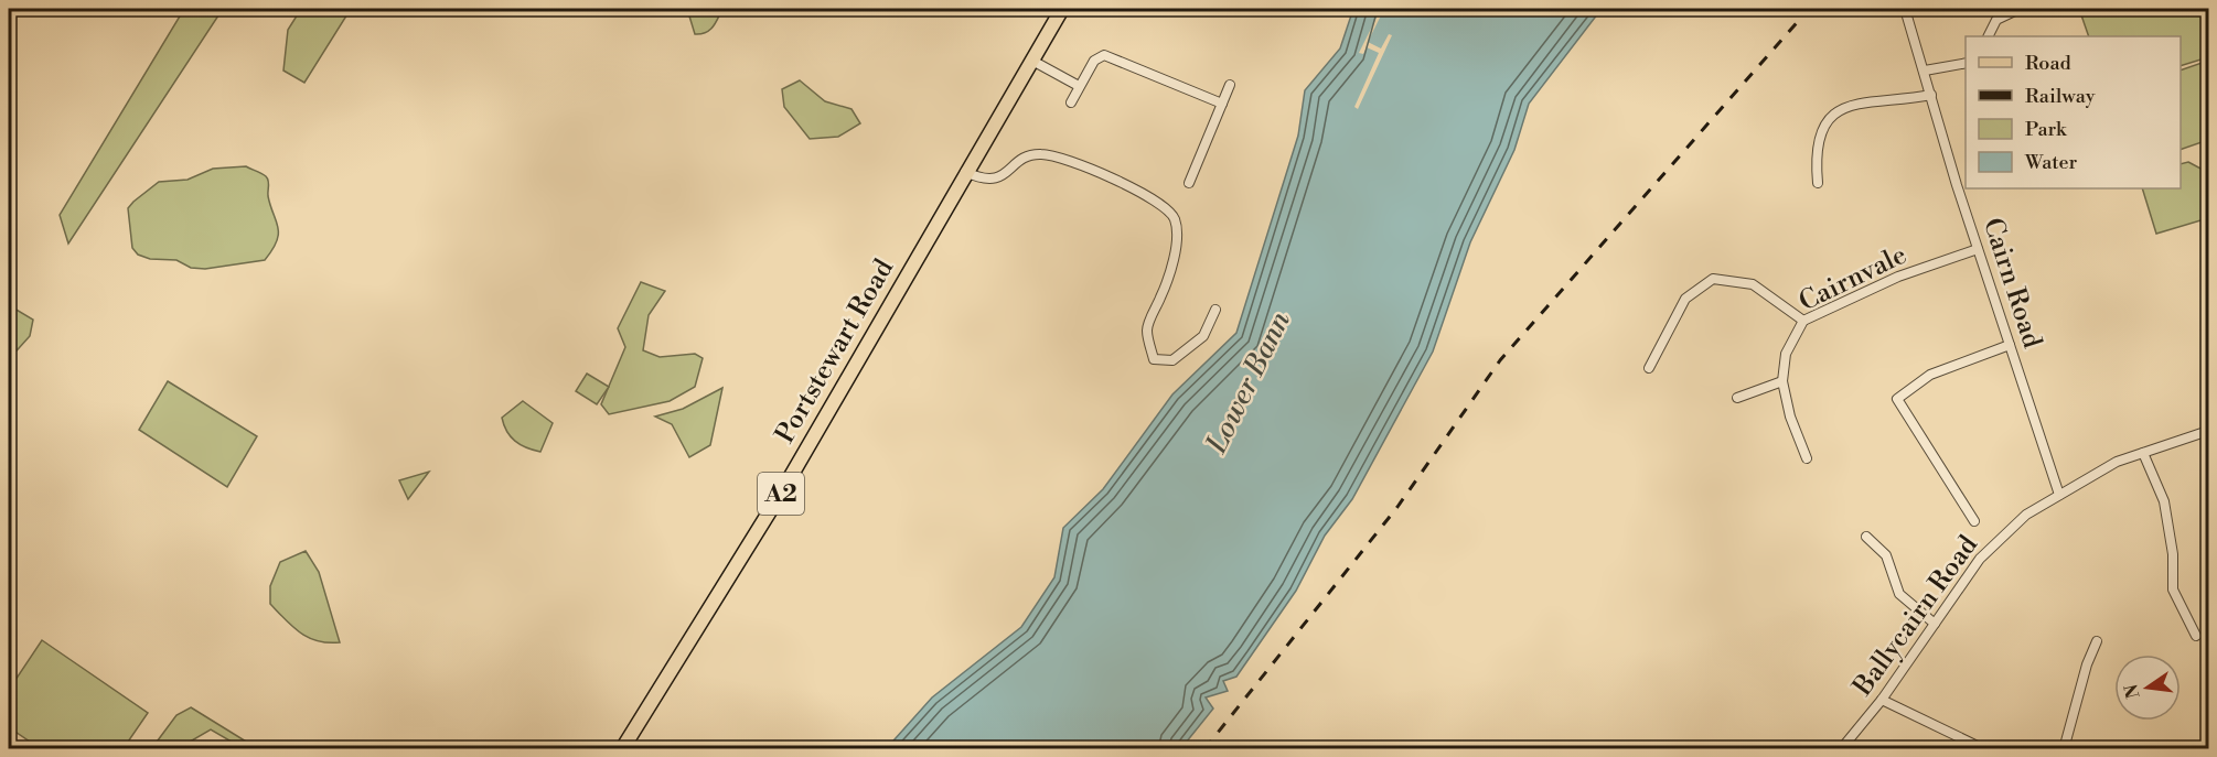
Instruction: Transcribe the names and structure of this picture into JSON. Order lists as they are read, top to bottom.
{
  "streets": {
    "main road": ["Portstewart Road", "A2"],
    "street": ["Cairnvale", "Cairn Road", "Ballycairn Road"]
  },
  "crossings": [
    ["Cairnvale", "Cairn Road"],
    ["Cairn Road", "Ballycairn Road"]
  ],
  "water": ["Lower Bann"],
  "legend": [
    "Road",
    "Railway",
    "Park",
    "Water"
  ],
  "north": "left"
}
